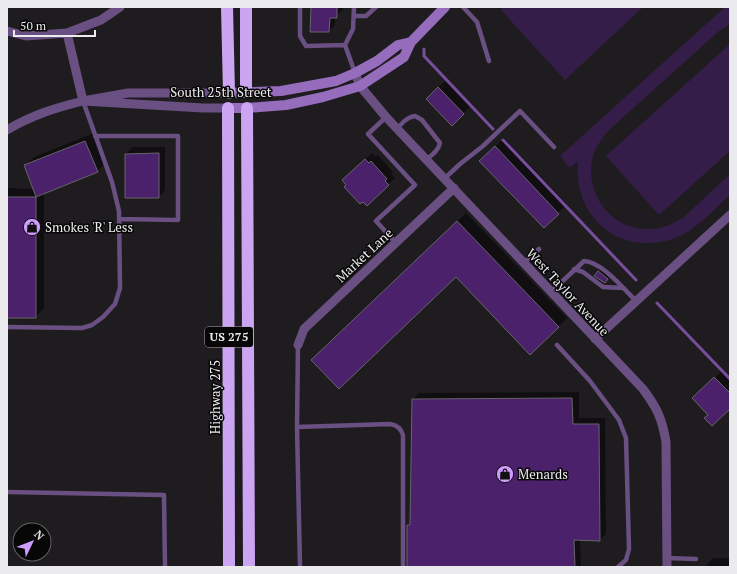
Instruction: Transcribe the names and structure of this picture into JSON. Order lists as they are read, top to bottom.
{
  "streets": {
    "highway": ["US 275", "Highway 275"],
    "main road": ["South 25th Street"],
    "street": ["Market Lane", "West Taylor Avenue"]
  },
  "crossings": [
    ["South 25th Street", "West Taylor Avenue"],
    ["South 25th Street", "US 275"],
    ["South 25th Street", "Highway 275"],
    ["Market Lane", "West Taylor Avenue"]
  ],
  "places": {
    "shop": ["Smokes 'R' Less", "Menards"]
  },
  "scale_bar": "50 m",
  "north": "top right"
}
